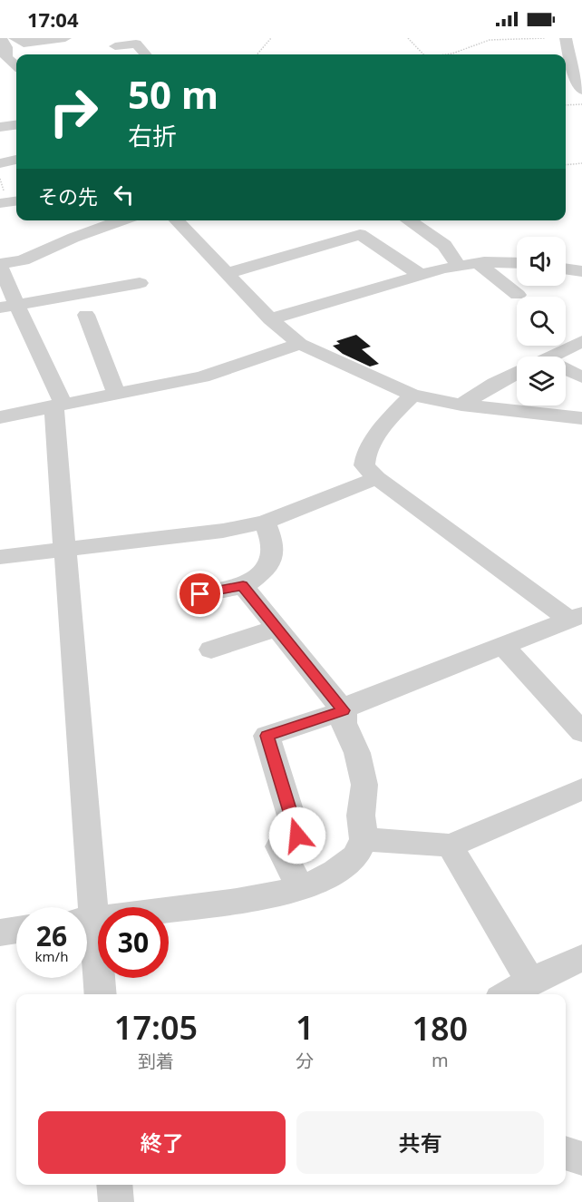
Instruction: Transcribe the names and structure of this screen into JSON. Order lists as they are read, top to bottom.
{
  "page": {
    "status": "17:04",
    "turn": ["50 m", "右折"],
    "then": "その先",
    "speed": "26 km/h",
    "limit": "30",
    "eta": [
      "17:05",
      "到着",
      "1",
      "分",
      "180",
      "m"
    ],
    "buttons": ["終了", "共有"]
  }
}
